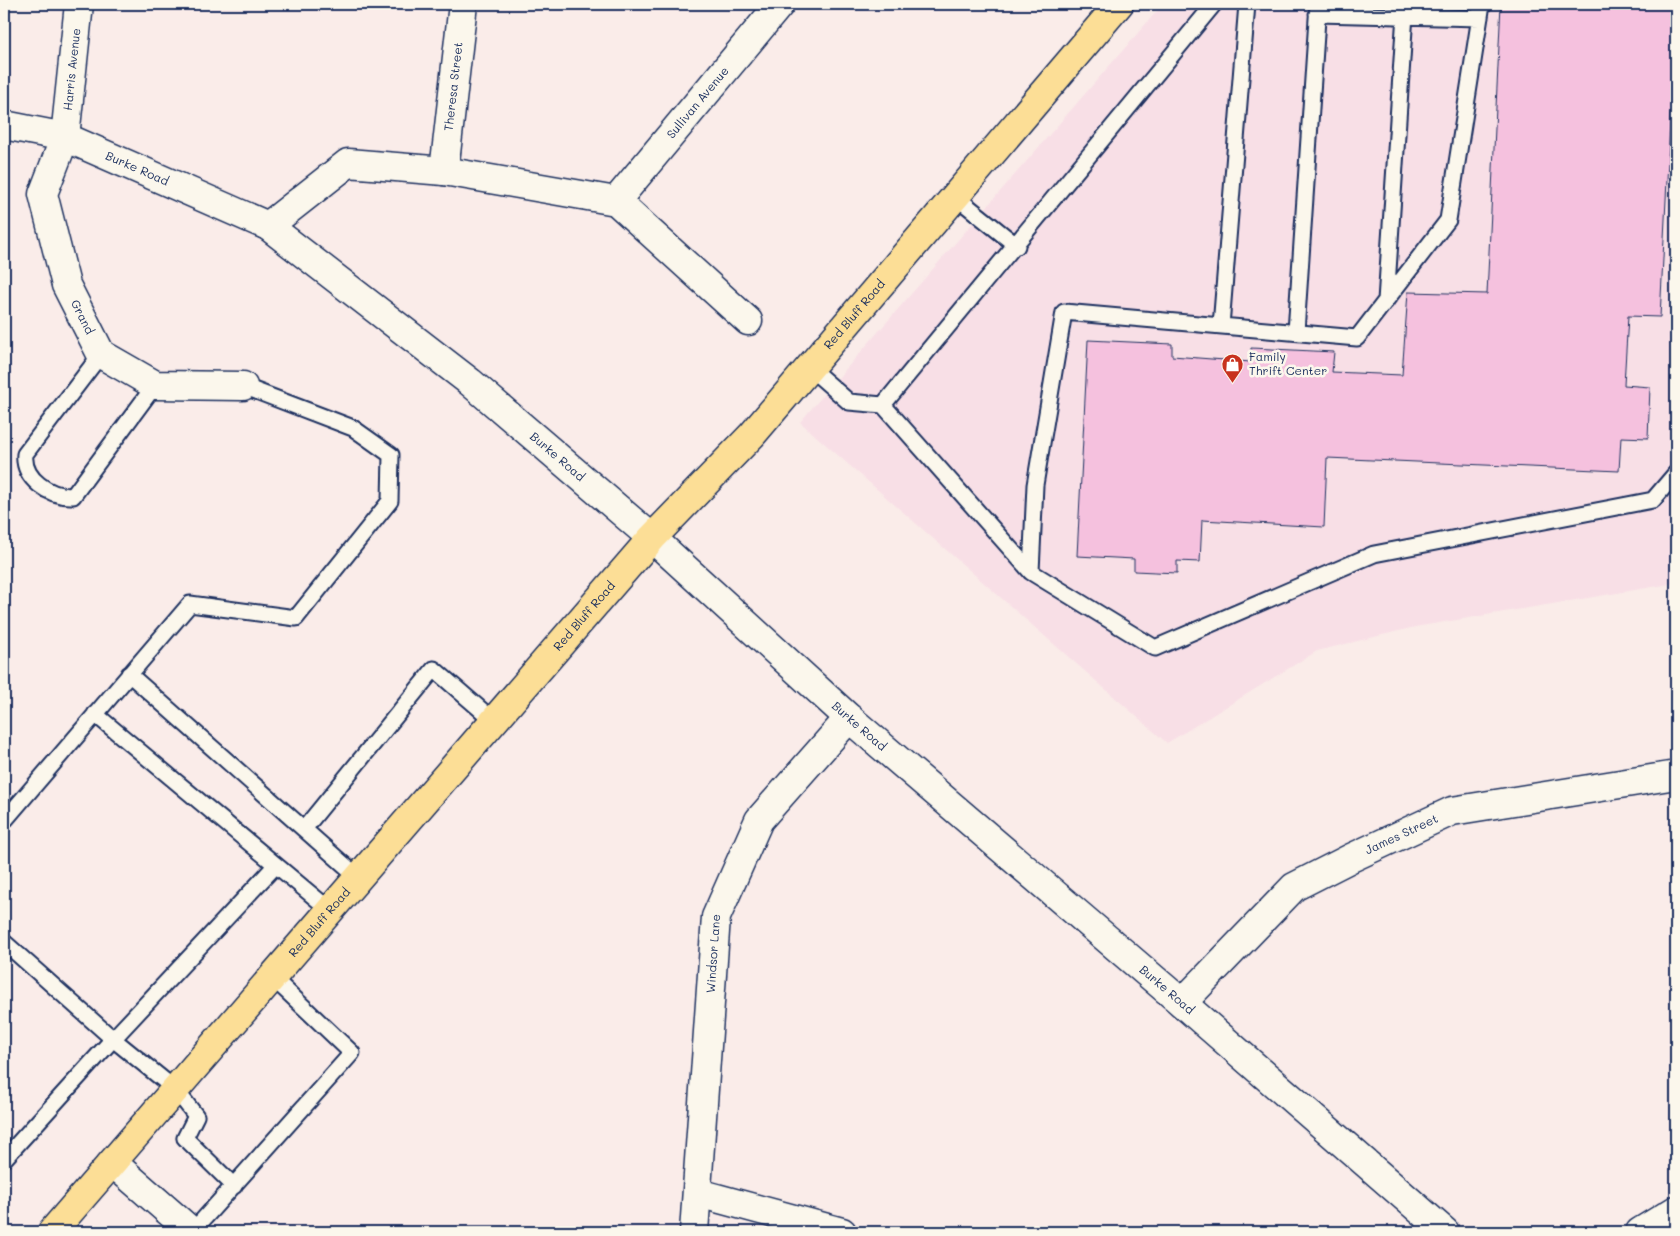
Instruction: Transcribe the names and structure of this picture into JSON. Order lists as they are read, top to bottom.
{
  "streets": {
    "main road": ["Red Bluff Road"],
    "street": [
      "Harris Avenue",
      "Theresa Street",
      "Sullivan Avenue",
      "Burke Road",
      "Grand",
      "James Street",
      "Windsor Lane"
    ]
  },
  "crossings": [
    ["Harris Avenue", "Burke Road"],
    ["Harris Avenue", "Grand"],
    ["Burke Road", "Red Bluff Road"],
    ["Burke Road", "Grand"],
    ["Burke Road", "James Street"],
    ["Burke Road", "Windsor Lane"]
  ],
  "places": {
    "shop": ["Family Thrift Center"]
  }
}
